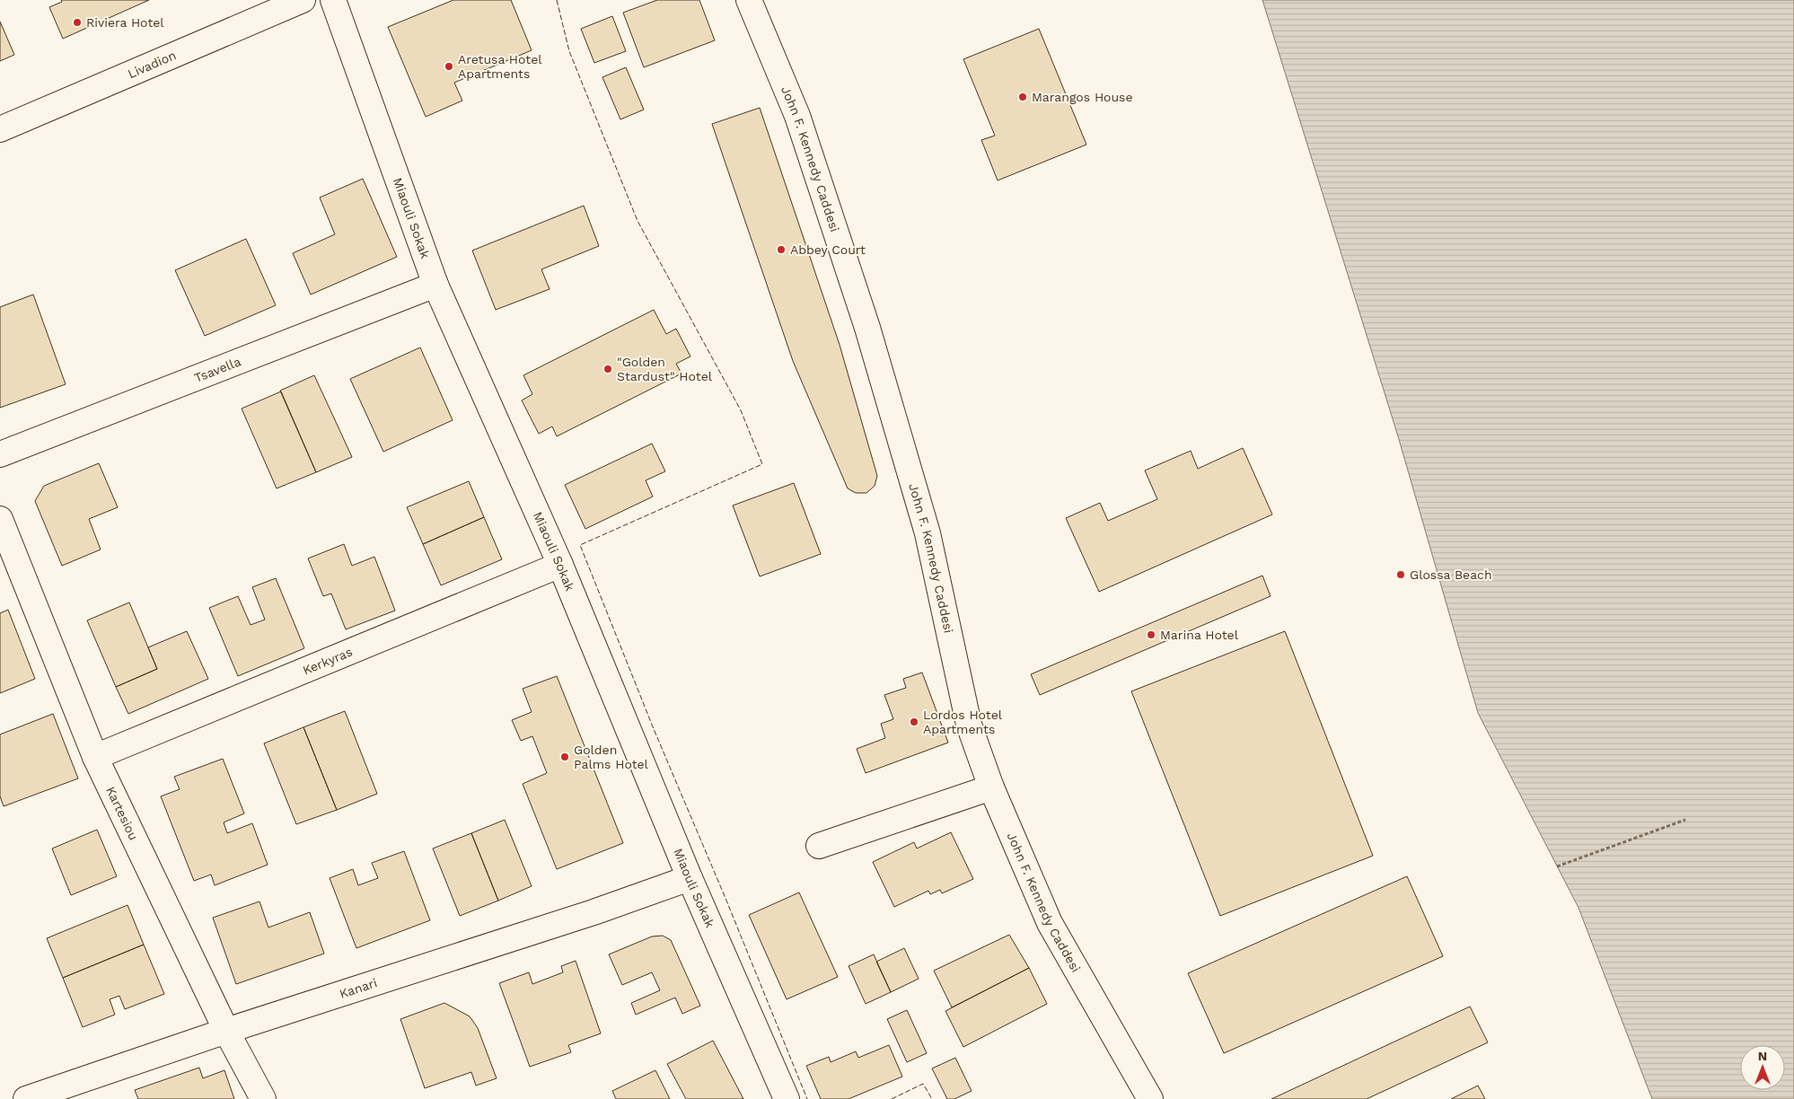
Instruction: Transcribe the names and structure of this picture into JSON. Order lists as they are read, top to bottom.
{
  "streets": {
    "street": [
      "Livadion",
      "John F. Kennedy Caddesi",
      "Miaouli Sokak",
      "Tsavella",
      "Kerkyras",
      "Kartesiou",
      "Kanari"
    ]
  },
  "crossings": [
    ["Miaouli Sokak", "Tsavella"],
    ["Miaouli Sokak", "Kerkyras"],
    ["Miaouli Sokak", "Kanari"],
    ["Kerkyras", "Kartesiou"],
    ["Kartesiou", "Kanari"]
  ],
  "places": [
    "Riviera Hotel",
    "Aretusa Hotel Apartments",
    "Marangos House",
    "Abbey Court",
    "\"Golden Stardust\" Hotel",
    "Glossa Beach",
    "Marina Hotel",
    "Lordos Hotel Apartments",
    "Golden Palms Hotel"
  ],
  "north": "top"
}
